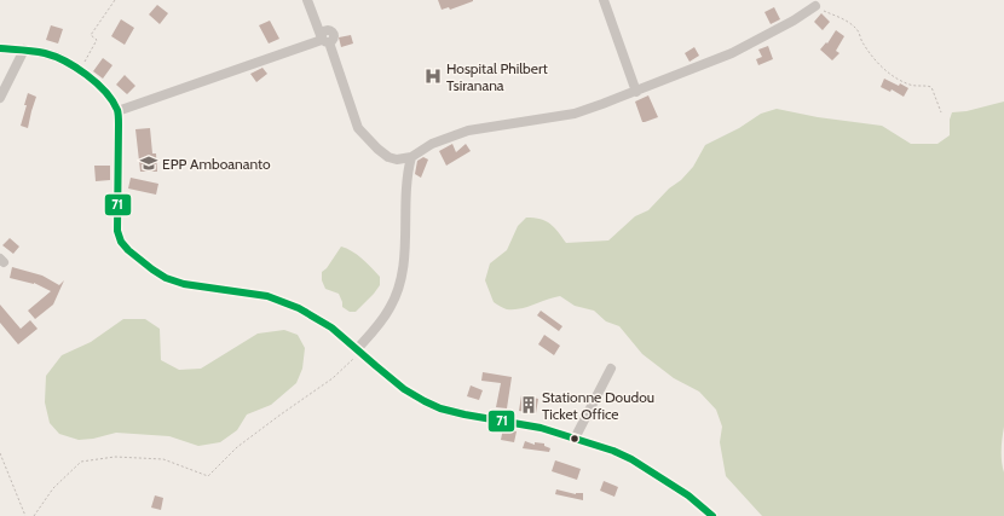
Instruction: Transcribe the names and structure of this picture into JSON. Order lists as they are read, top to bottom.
{
  "places": {
    "hospital": ["Hospital Philbert Tsiranana"],
    "school or university": ["EPP Amboananto"],
    "building": ["Stationne Doudou Ticket Office"]
  },
  "lines": ["transit line 71"]
}
